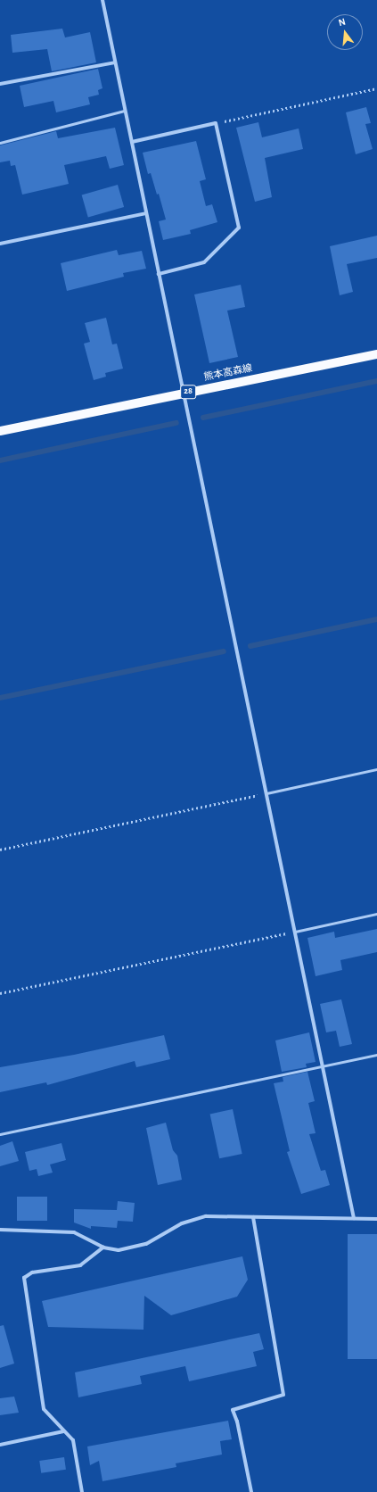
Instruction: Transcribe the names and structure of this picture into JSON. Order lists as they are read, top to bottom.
{
  "streets": {
    "main road": ["熊本高森線", "28"]
  },
  "north": "top"
}
